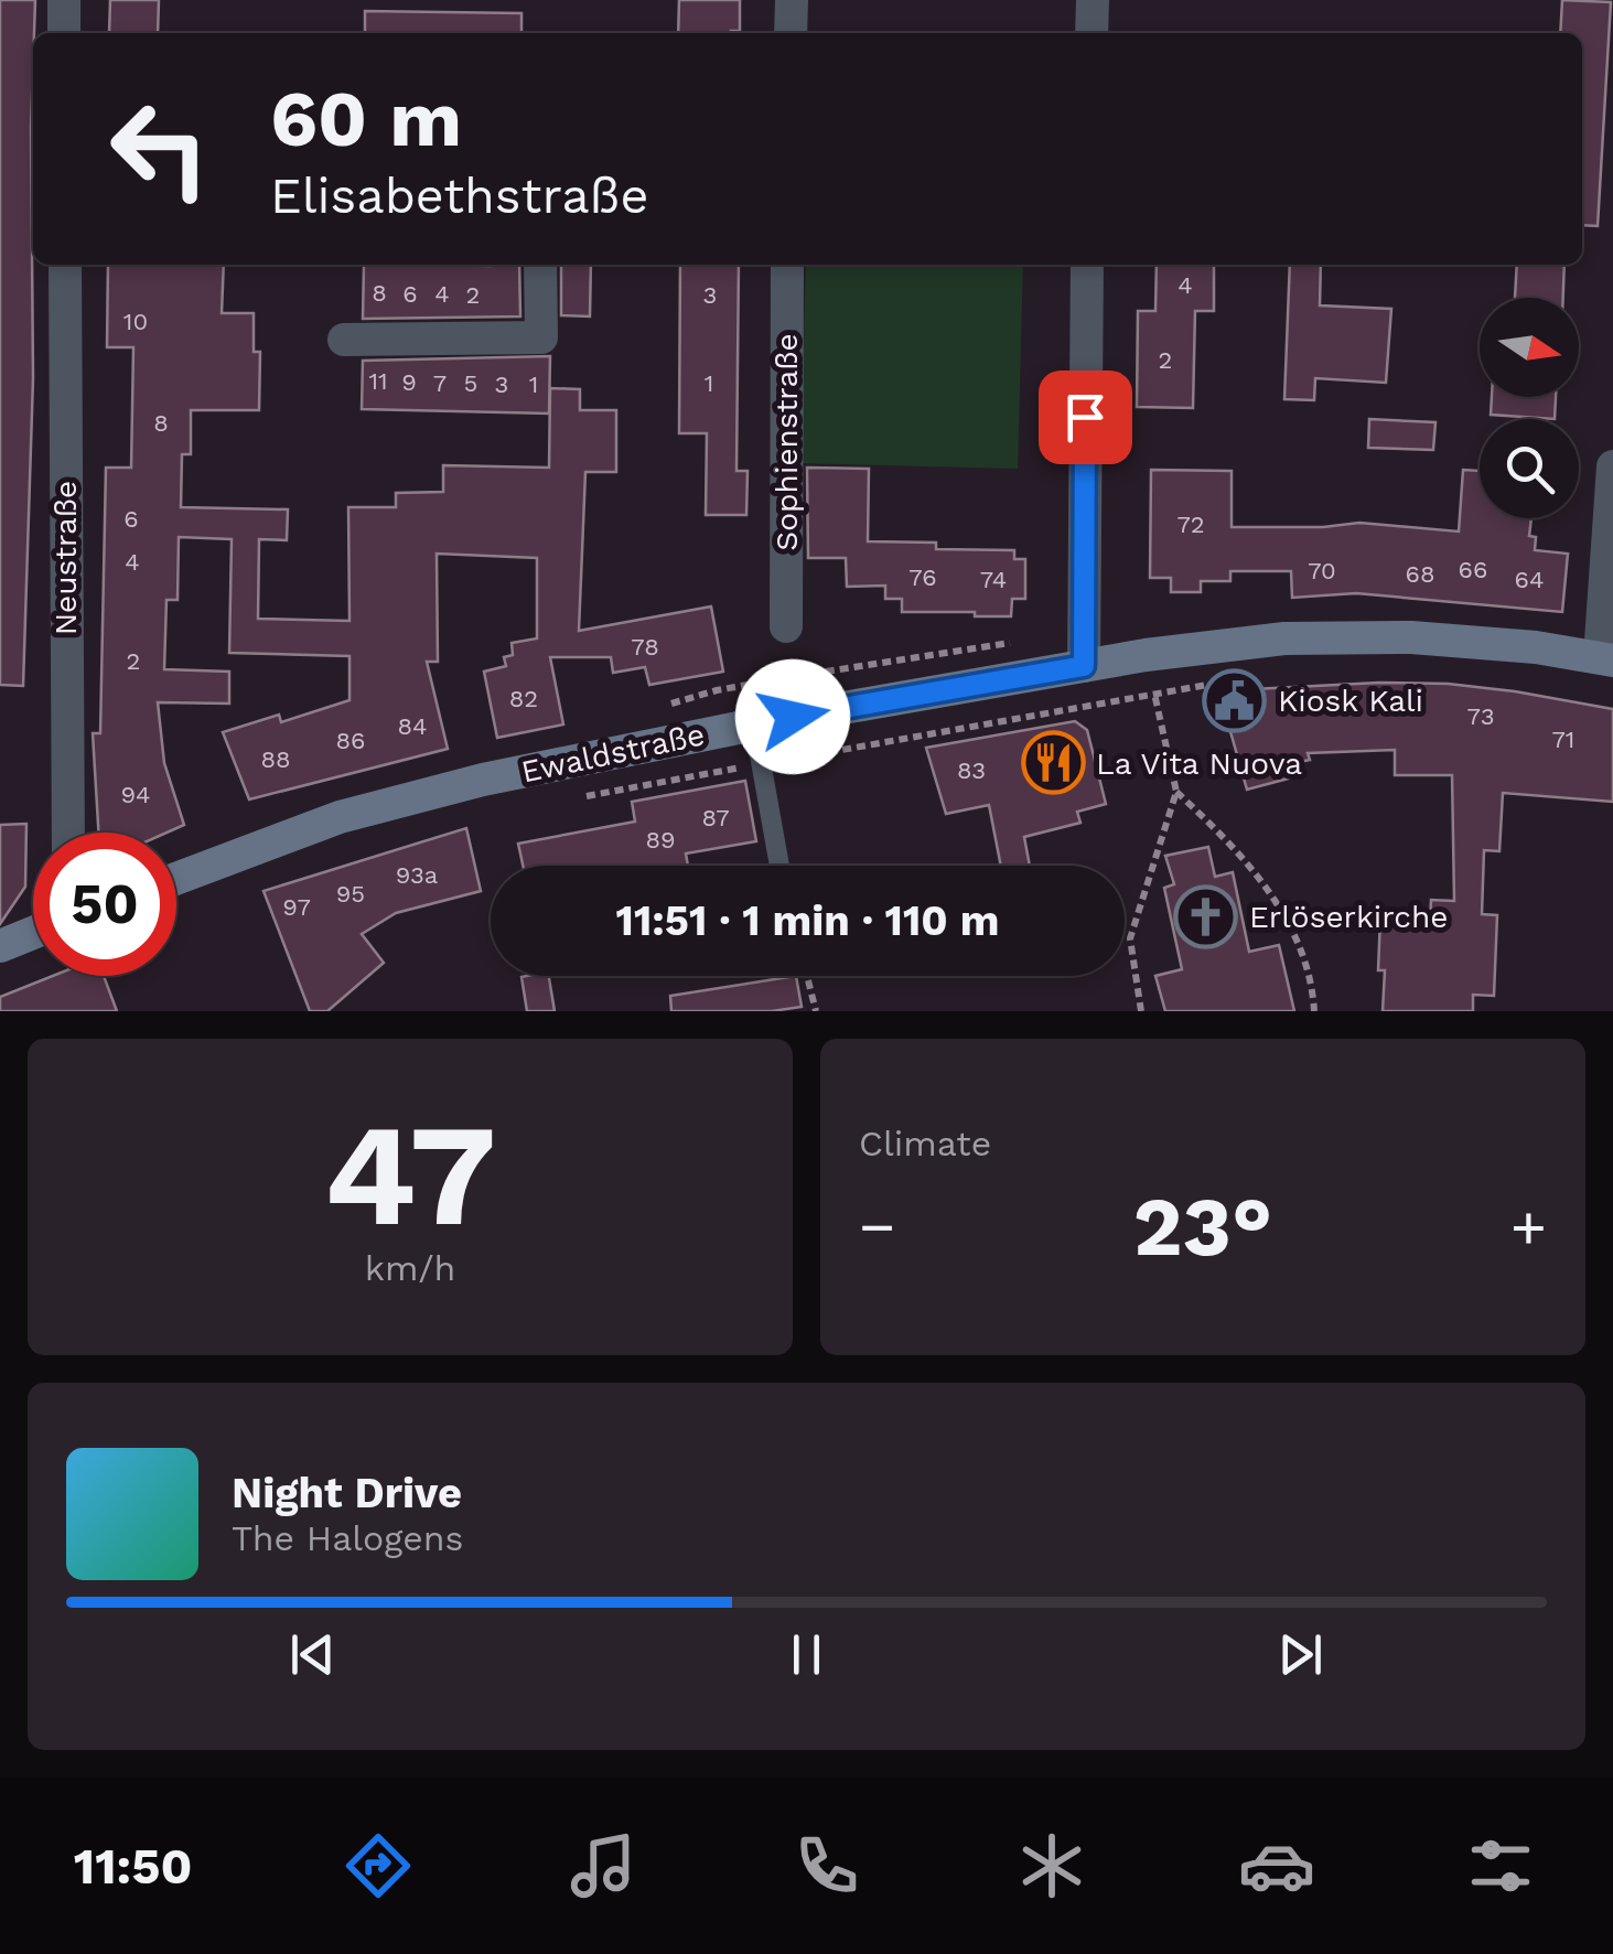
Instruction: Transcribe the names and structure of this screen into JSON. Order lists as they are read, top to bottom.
{
  "streets": {
    "main road": ["Ewaldstraße"],
    "street": ["Sophienstraße", "Neustraße"]
  },
  "places": {
    "public building": ["Kiosk Kali"],
    "restaurant": ["La Vita Nuova"],
    "church": ["Erlöserkirche"]
  },
  "house_numbers": [
    "4",
    "8",
    "6",
    "4",
    "2",
    "3",
    "10",
    "2",
    "11",
    "9",
    "7",
    "5",
    "1",
    "3",
    "1",
    "8",
    "6",
    "72",
    "4",
    "66",
    "70",
    "68",
    "76",
    "74",
    "64",
    "78",
    "2",
    "82",
    "73",
    "84",
    "71",
    "86",
    "88",
    "83",
    "94",
    "87",
    "89",
    "93a",
    "95",
    "97"
  ],
  "north": "right",
  "page": {
    "turn": ["60 m", "Elisabethstraße"],
    "limit": "50",
    "trip": "11:51 · 1 min · 110 m",
    "tile": [
      ["47", "km/h"],
      "Climate"
    ],
    "heat": ["−", "23°", "+"],
    "song": ["Night Drive", "The Halogens"],
    "tabs": "11:50"
  }
}
